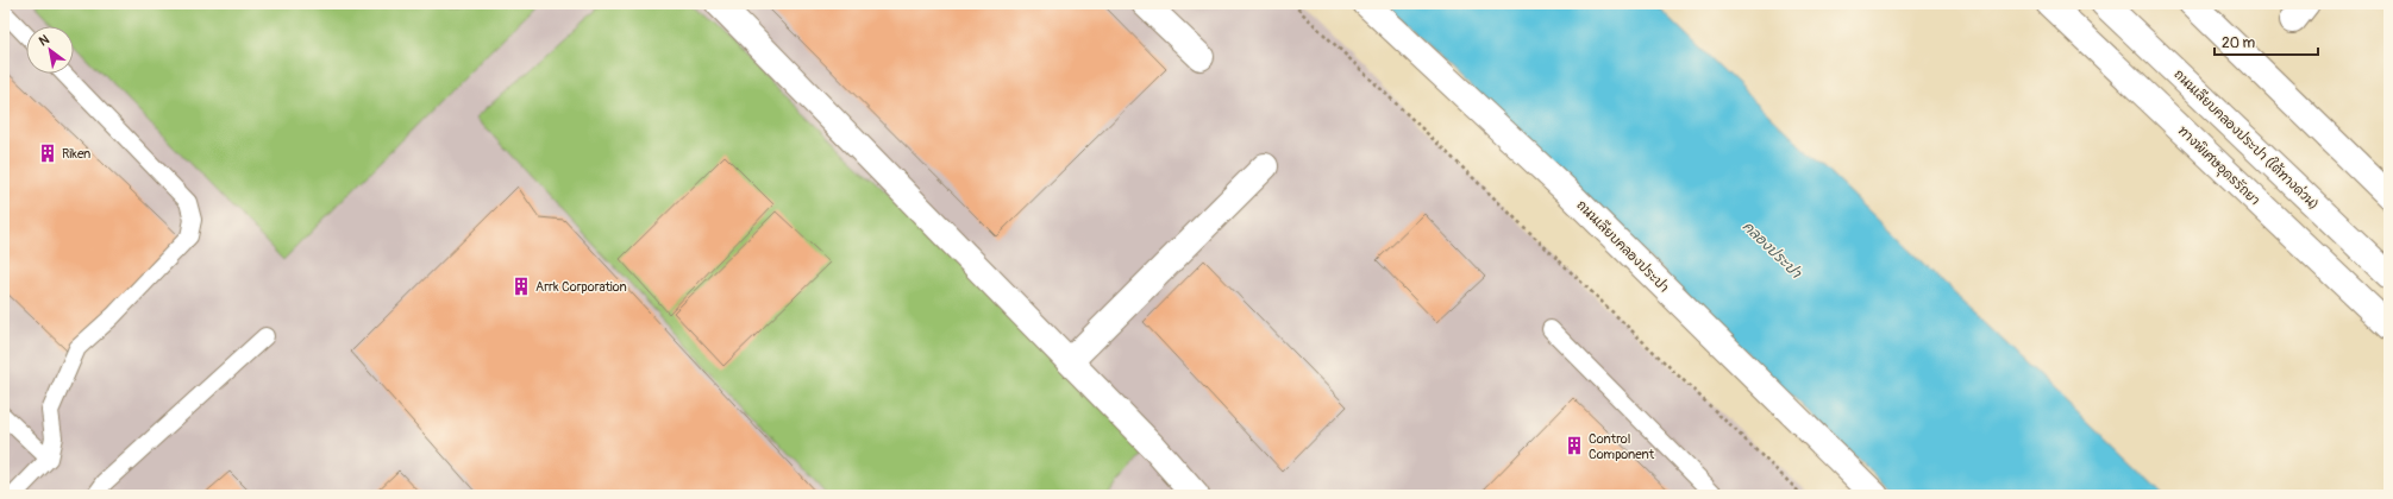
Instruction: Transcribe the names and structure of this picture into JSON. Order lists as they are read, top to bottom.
{
  "streets": {
    "main road": ["ถนนเลียบคลองประปา (ใต้ทางด่วน)", "ทางพิเศษอุดรรัถยา", "ถนนเลียบคลองประปา"]
  },
  "water": ["คลองประปา"],
  "places": {
    "building": ["Riken", "Arrk Corporation", "Control Component"]
  },
  "scale_bar": "20 m",
  "north": "top left"
}
